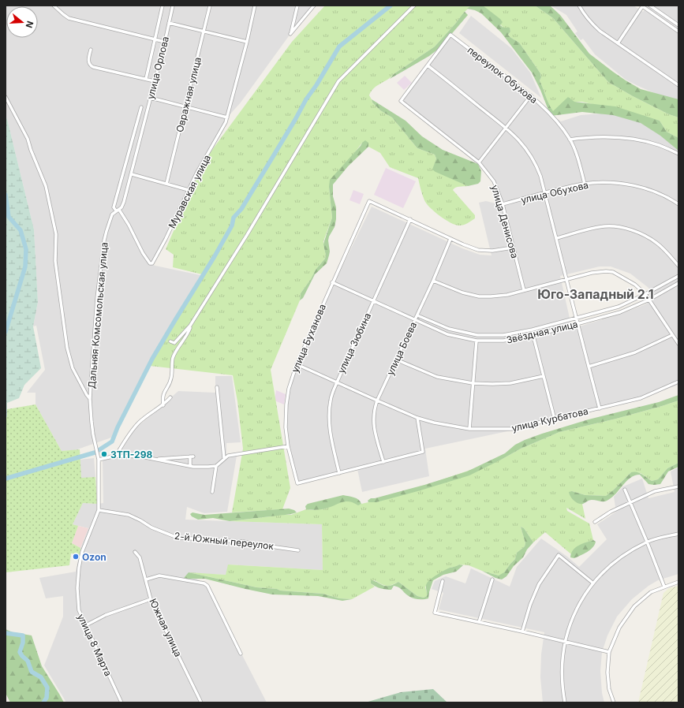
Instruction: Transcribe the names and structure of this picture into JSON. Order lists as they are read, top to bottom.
{
  "streets": {
    "street": [
      "улица Орлова",
      "переулок Обухова",
      "Овражная улица",
      "Муравская улица",
      "улица Обухова",
      "улица Денисова",
      "Дальняя Комсомольская улица",
      "Звёздная улица",
      "улица Буханова",
      "улица Зюбина",
      "улица Боева",
      "улица Курбатова",
      "2-й Южный переулок",
      "Южная улица",
      "улица 8 Марта"
    ]
  },
  "crossings": [
    ["улица Орлова", "Муравская улица"],
    ["улица Орлова", "Дальняя Комсомольская улица"],
    ["переулок Обухова", "улица Обухова"],
    ["переулок Обухова", "улица Денисова"],
    ["улица Обухова", "улица Денисова"],
    ["Дальняя Комсомольская улица", "улица 8 Марта"],
    ["Звёздная улица", "улица Буханова"],
    ["Звёздная улица", "улица Зюбина"],
    ["Звёздная улица", "улица Боева"],
    ["улица Буханова", "улица Зюбина"],
    ["улица Буханова", "улица Курбатова"],
    ["улица Зюбина", "улица Курбатова"],
    ["улица Боева", "улица Курбатова"],
    ["2-й Южный переулок", "улица 8 Марта"]
  ],
  "districts": ["Юго-Западный 2.1"],
  "places": ["ЗТП-298", "Ozon"],
  "north": "right"
}
